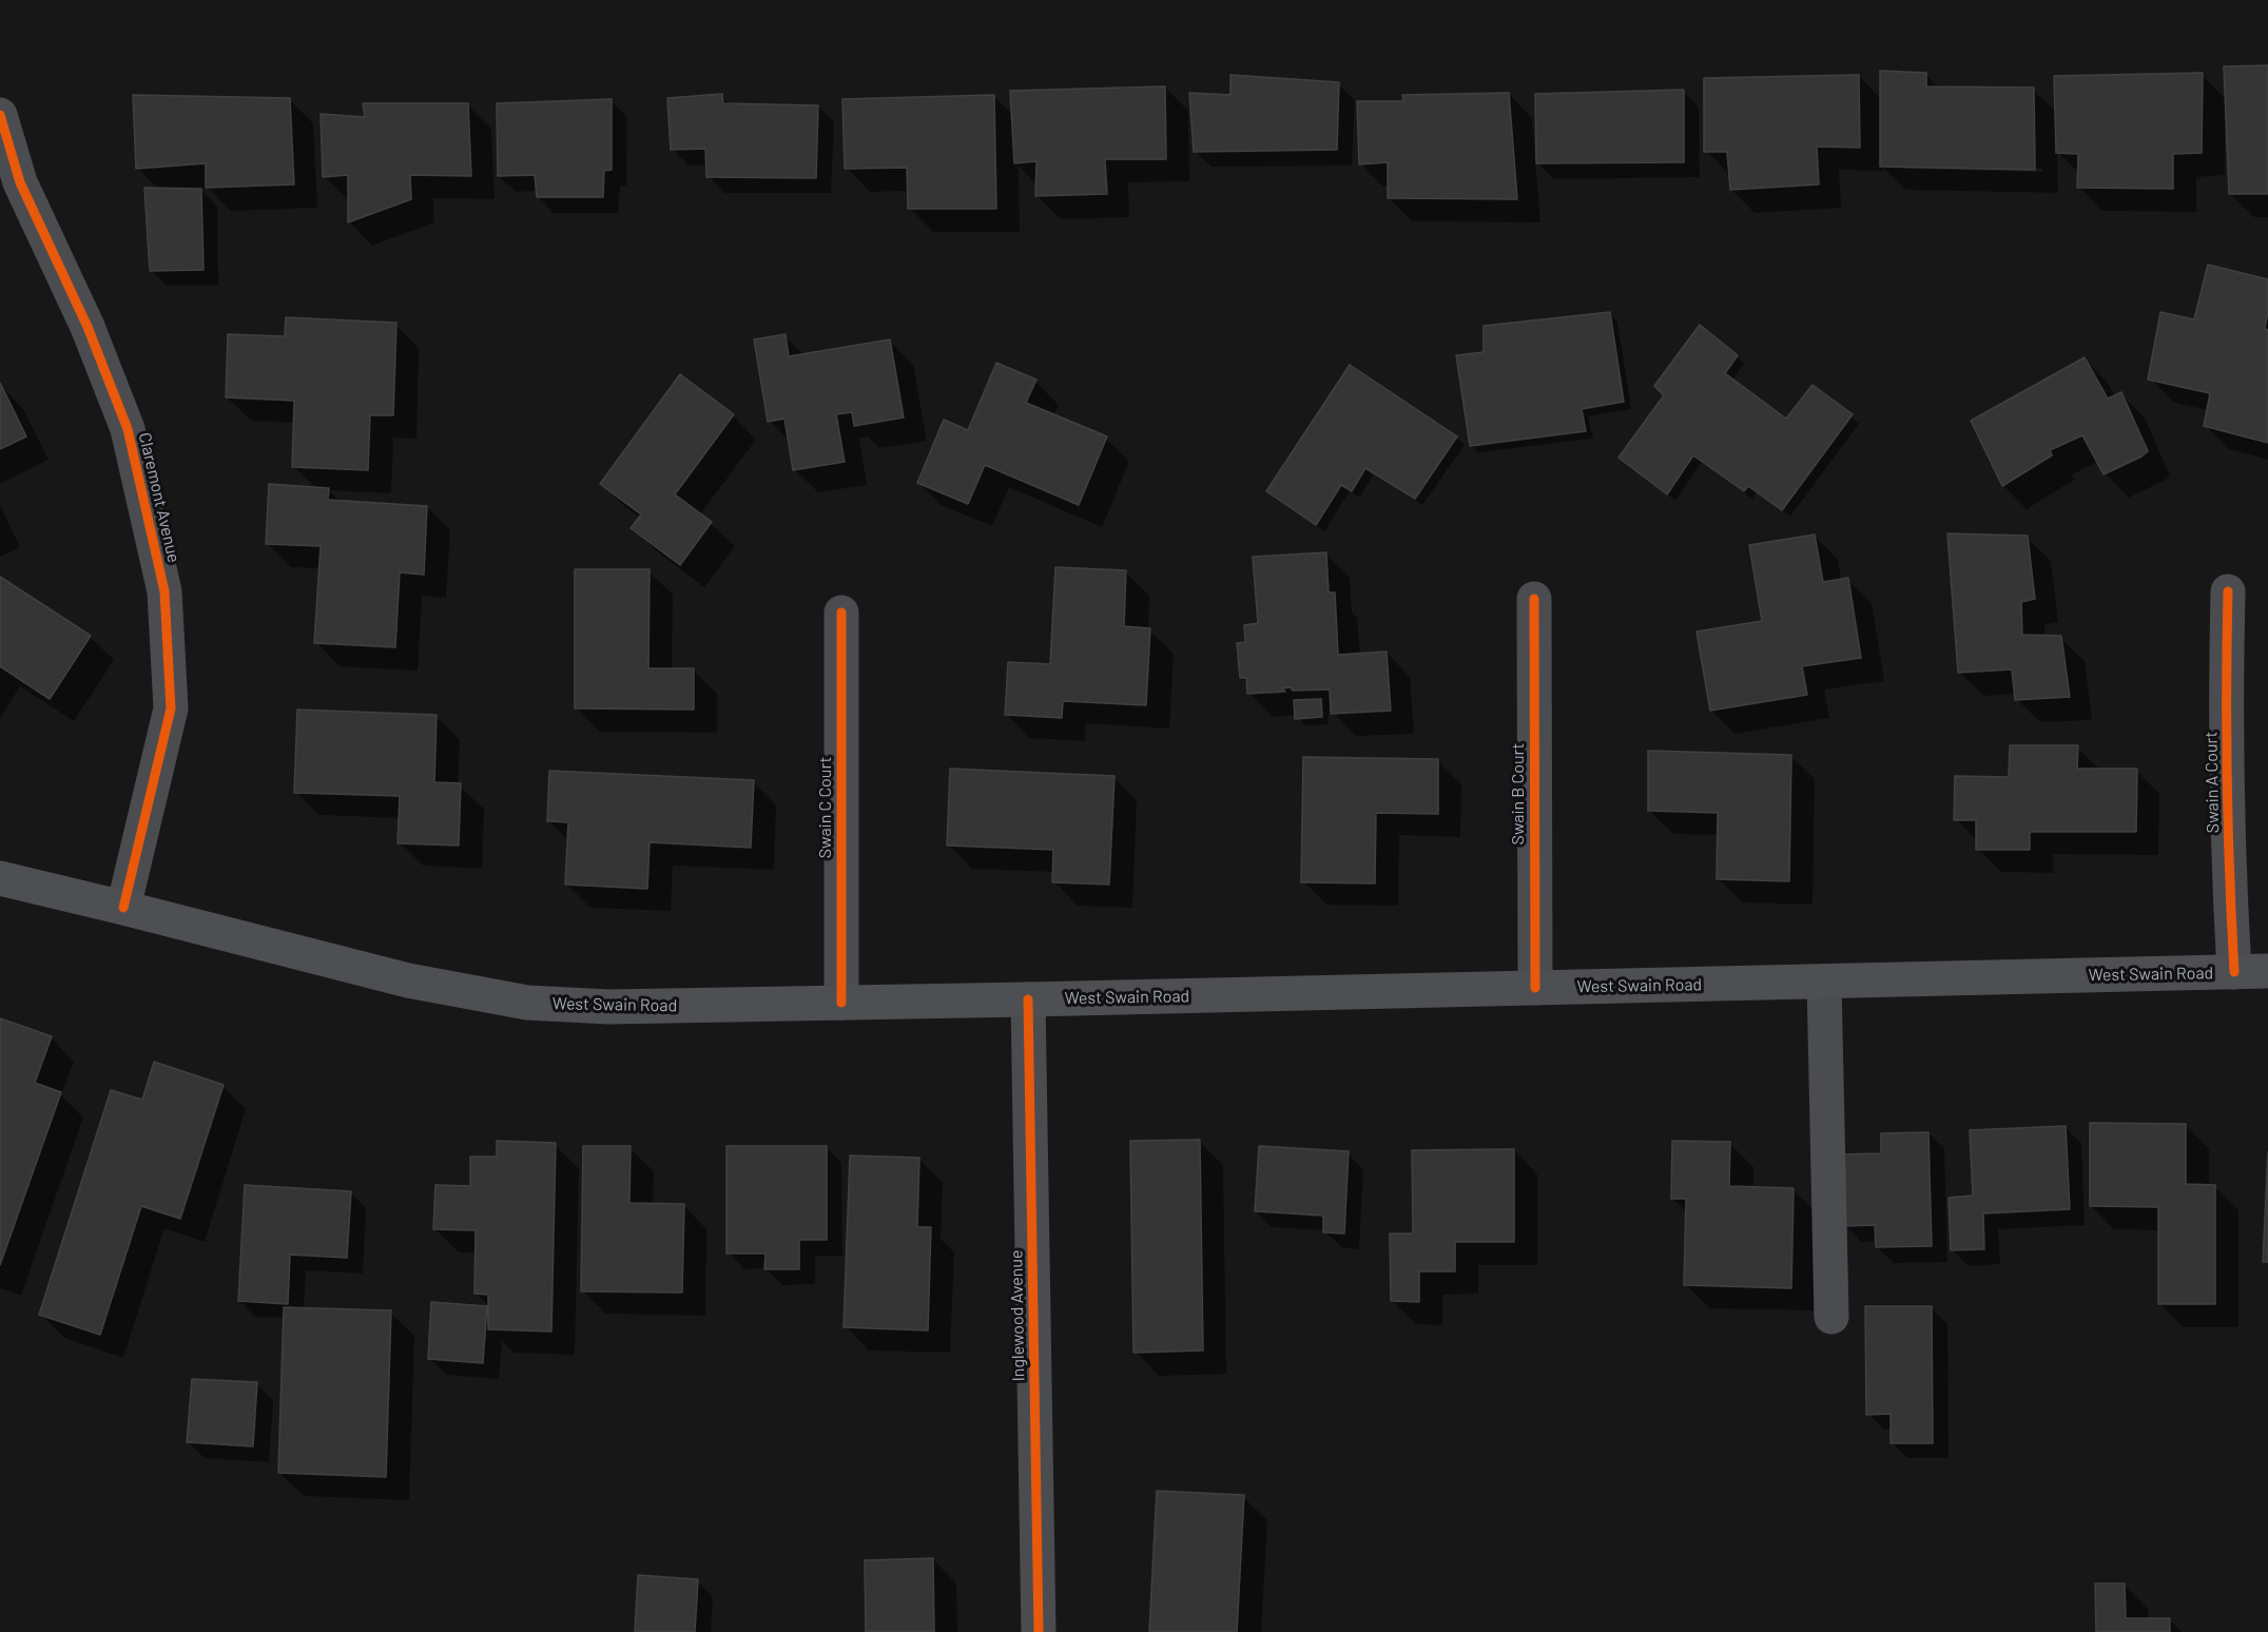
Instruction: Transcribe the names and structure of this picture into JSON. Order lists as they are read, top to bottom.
{
  "streets": {
    "main road": ["West Swain Road"],
    "street": [
      "Claremont Avenue",
      "Swain A Court",
      "Swain B Court",
      "Swain C Court",
      "Inglewood Avenue"
    ]
  },
  "crossings": [
    ["Claremont Avenue", "West Swain Road"],
    ["Swain A Court", "West Swain Road"],
    ["Swain B Court", "West Swain Road"],
    ["Swain C Court", "West Swain Road"],
    ["West Swain Road", "Inglewood Avenue"]
  ]
}
